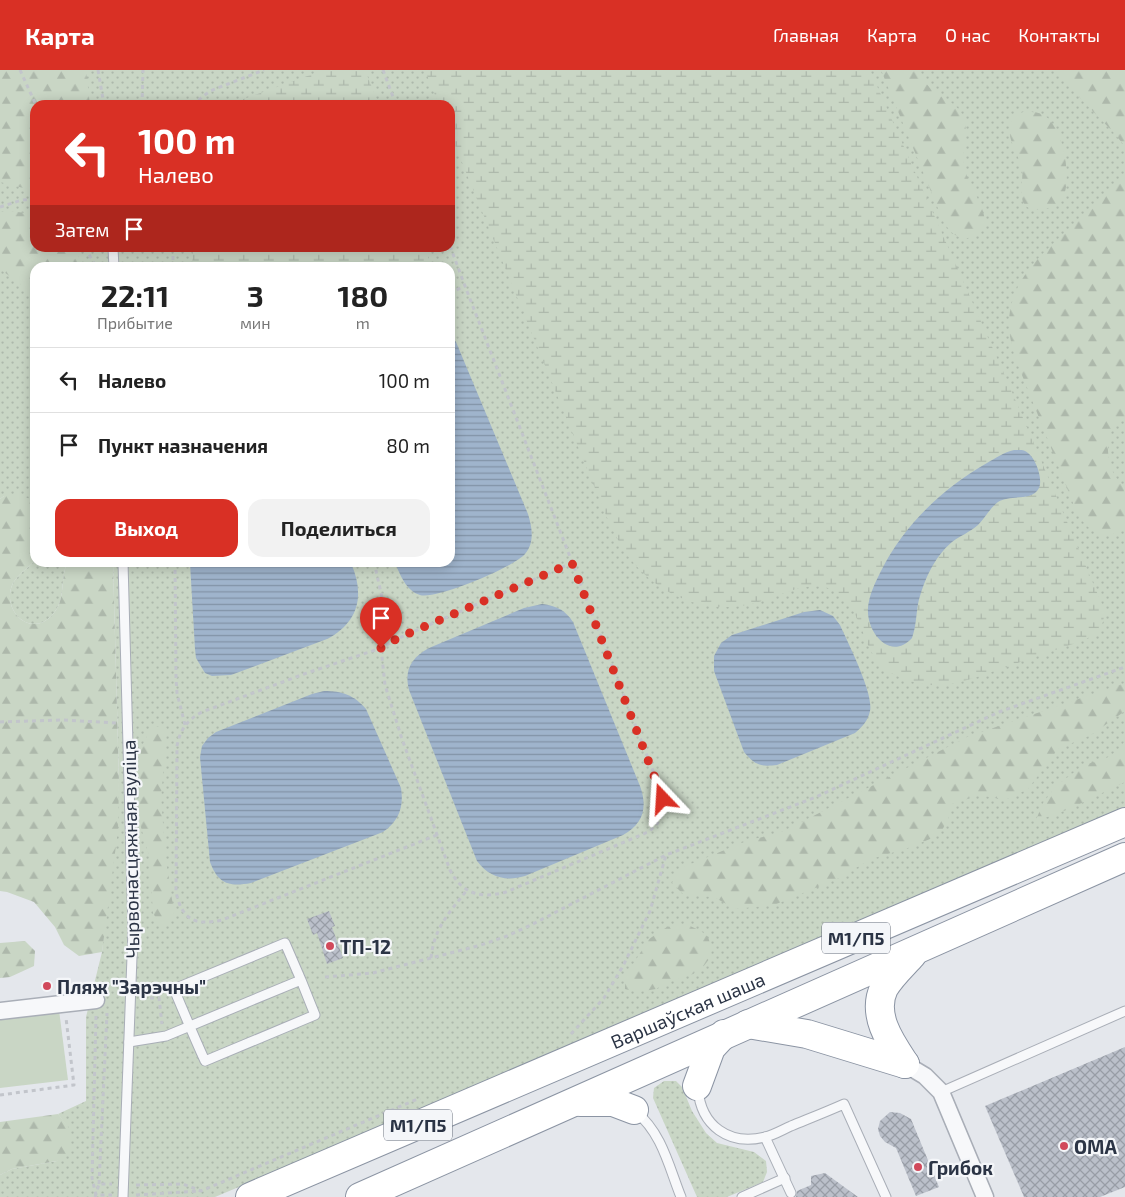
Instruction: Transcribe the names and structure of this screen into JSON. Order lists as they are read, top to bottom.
{
  "streets": {
    "highway": ["М1/П5", "Варшаўская шаша"],
    "lane": ["Чырвонасцяжная вуліца"]
  },
  "places": [
    "ТП-12",
    "Пляж \"Зарэчны\"",
    "ОМА",
    "Грибок"
  ],
  "page": {
    "header": "Карта",
    "nav": [
      "Главная",
      "Карта",
      "О нас",
      "Контакты"
    ],
    "turn": ["100 m", "Налево"],
    "then": "Затем",
    "eta": [
      "22:11",
      "Прибытие",
      "3",
      "мин",
      "180",
      "m"
    ],
    "list": [
      {
        "name": "Налево",
        "value": "100 m"
      },
      {
        "name": "Пункт назначения",
        "value": "80 m"
      }
    ],
    "buttons": ["Выход", "Поделиться"]
  }
}
